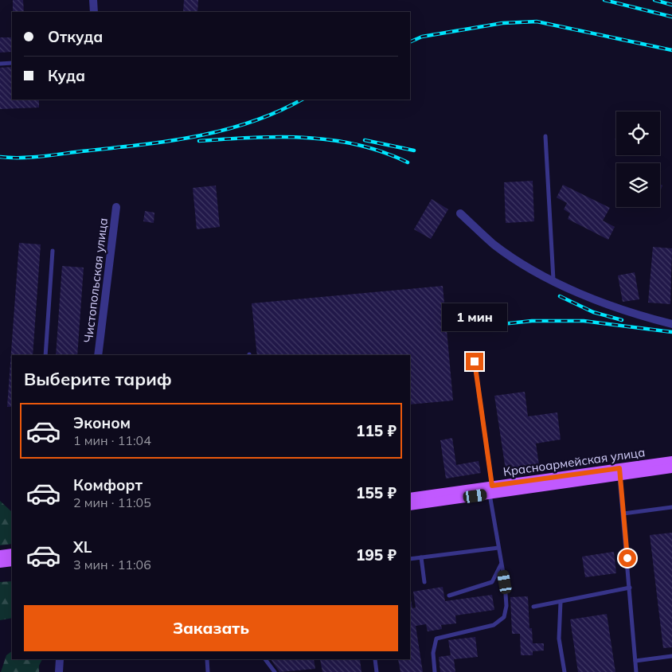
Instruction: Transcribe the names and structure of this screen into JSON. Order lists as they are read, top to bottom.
{
  "streets": {
    "main road": ["Красноармейская улица"],
    "street": ["Чистопольская улица"]
  },
  "page": {
    "banner": ["Откуда", "Куда"],
    "bubble": "1 мин",
    "heading": "Выберите тариф",
    "list": [
      {
        "name": "Эконом",
        "note": "1 мин · 11:04",
        "value": "115 ₽"
      },
      {
        "name": "Комфорт",
        "note": "2 мин · 11:05",
        "value": "155 ₽"
      },
      {
        "name": "XL",
        "note": "3 мин · 11:06",
        "value": "195 ₽"
      }
    ],
    "buttons": "Заказать"
  }
}
